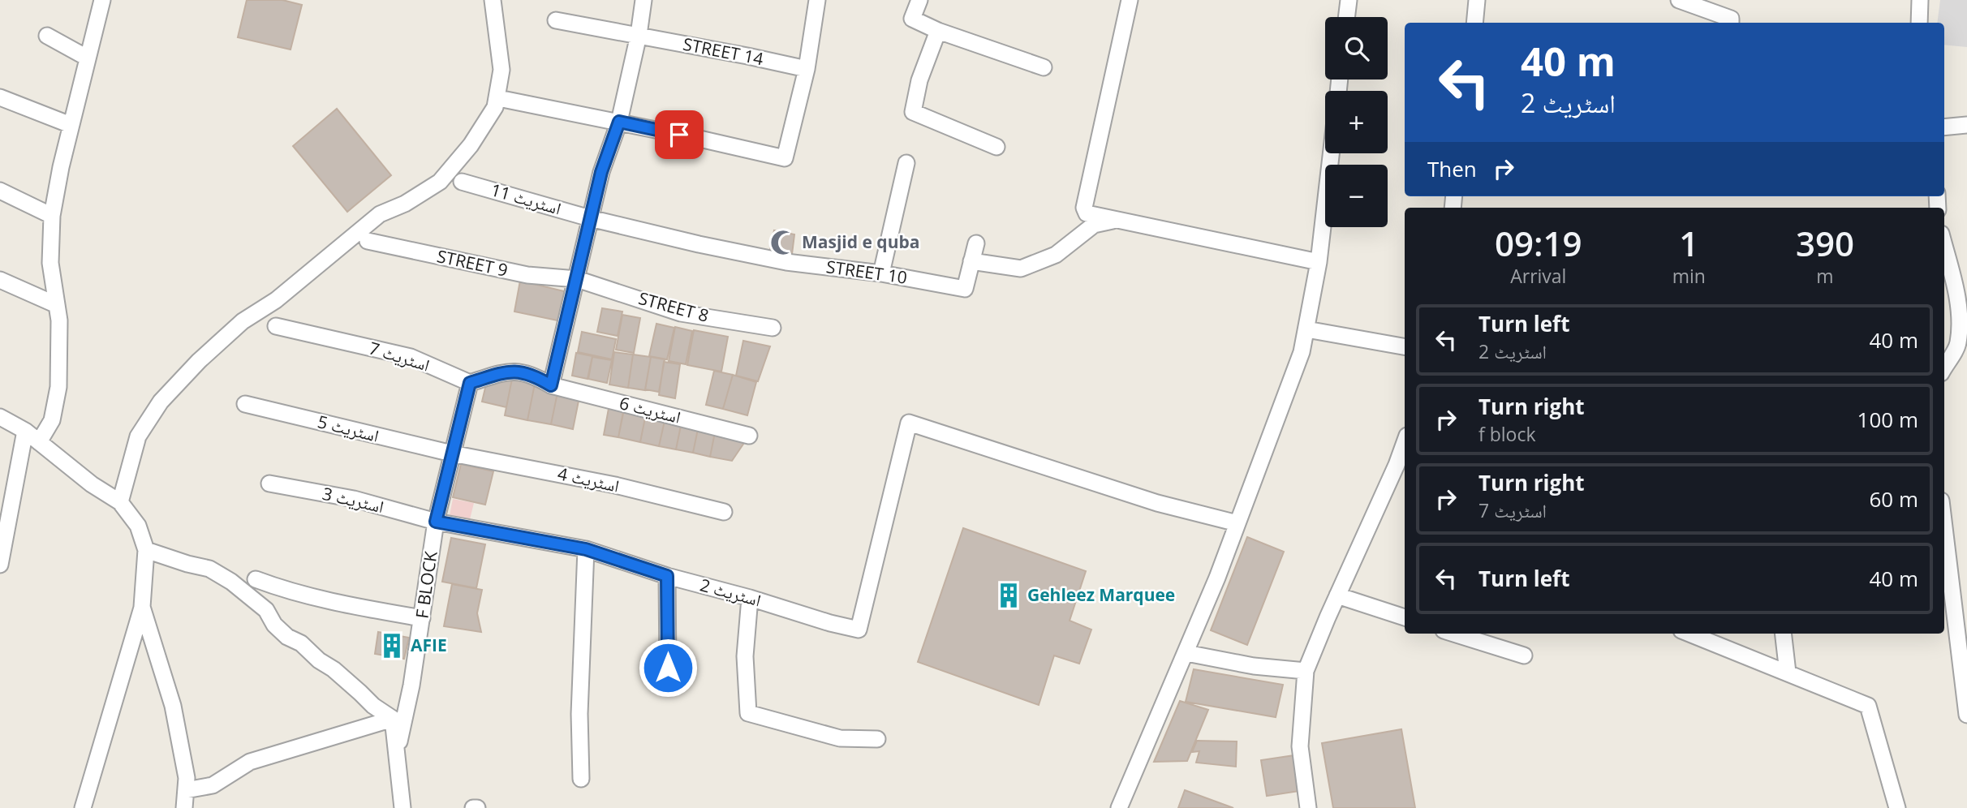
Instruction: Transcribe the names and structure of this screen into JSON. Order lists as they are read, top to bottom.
{
  "streets": {
    "street": [
      "STREET 14",
      "اسٹریٹ 11",
      "STREET 9",
      "STREET 10",
      "STREET 8",
      "اسٹریٹ 7",
      "اسٹریٹ 6",
      "اسٹریٹ 5",
      "اسٹریٹ 4",
      "اسٹریٹ 3",
      "F BLOCK",
      "اسٹریٹ 2"
    ]
  },
  "crossings": [
    ["اسٹریٹ 11", "STREET 10"],
    ["STREET 9", "STREET 8"],
    ["اسٹریٹ 7", "F BLOCK"],
    ["اسٹریٹ 5", "اسٹریٹ 4"],
    ["اسٹریٹ 5", "F BLOCK"],
    ["اسٹریٹ 4", "F BLOCK"],
    ["اسٹریٹ 3", "F BLOCK"],
    ["اسٹریٹ 3", "اسٹریٹ 2"],
    ["F BLOCK", "اسٹریٹ 2"]
  ],
  "places": {
    "mosque": ["Masjid e quba"],
    "building": ["Gehleez Marquee", "AFIE"]
  },
  "page": {
    "map_buttons": ["+", "−"],
    "turn": ["40 m", "اسٹریٹ 2"],
    "then": "Then",
    "eta": [
      "09:19",
      "Arrival",
      "1",
      "min",
      "390",
      "m"
    ],
    "list": [
      {
        "name": "Turn left",
        "note": "اسٹریٹ 2",
        "value": "40 m"
      },
      {
        "name": "Turn right",
        "note": "f block",
        "value": "100 m"
      },
      {
        "name": "Turn right",
        "note": "اسٹریٹ 7",
        "value": "60 m"
      },
      {
        "name": "Turn left",
        "value": "40 m"
      }
    ]
  }
}
